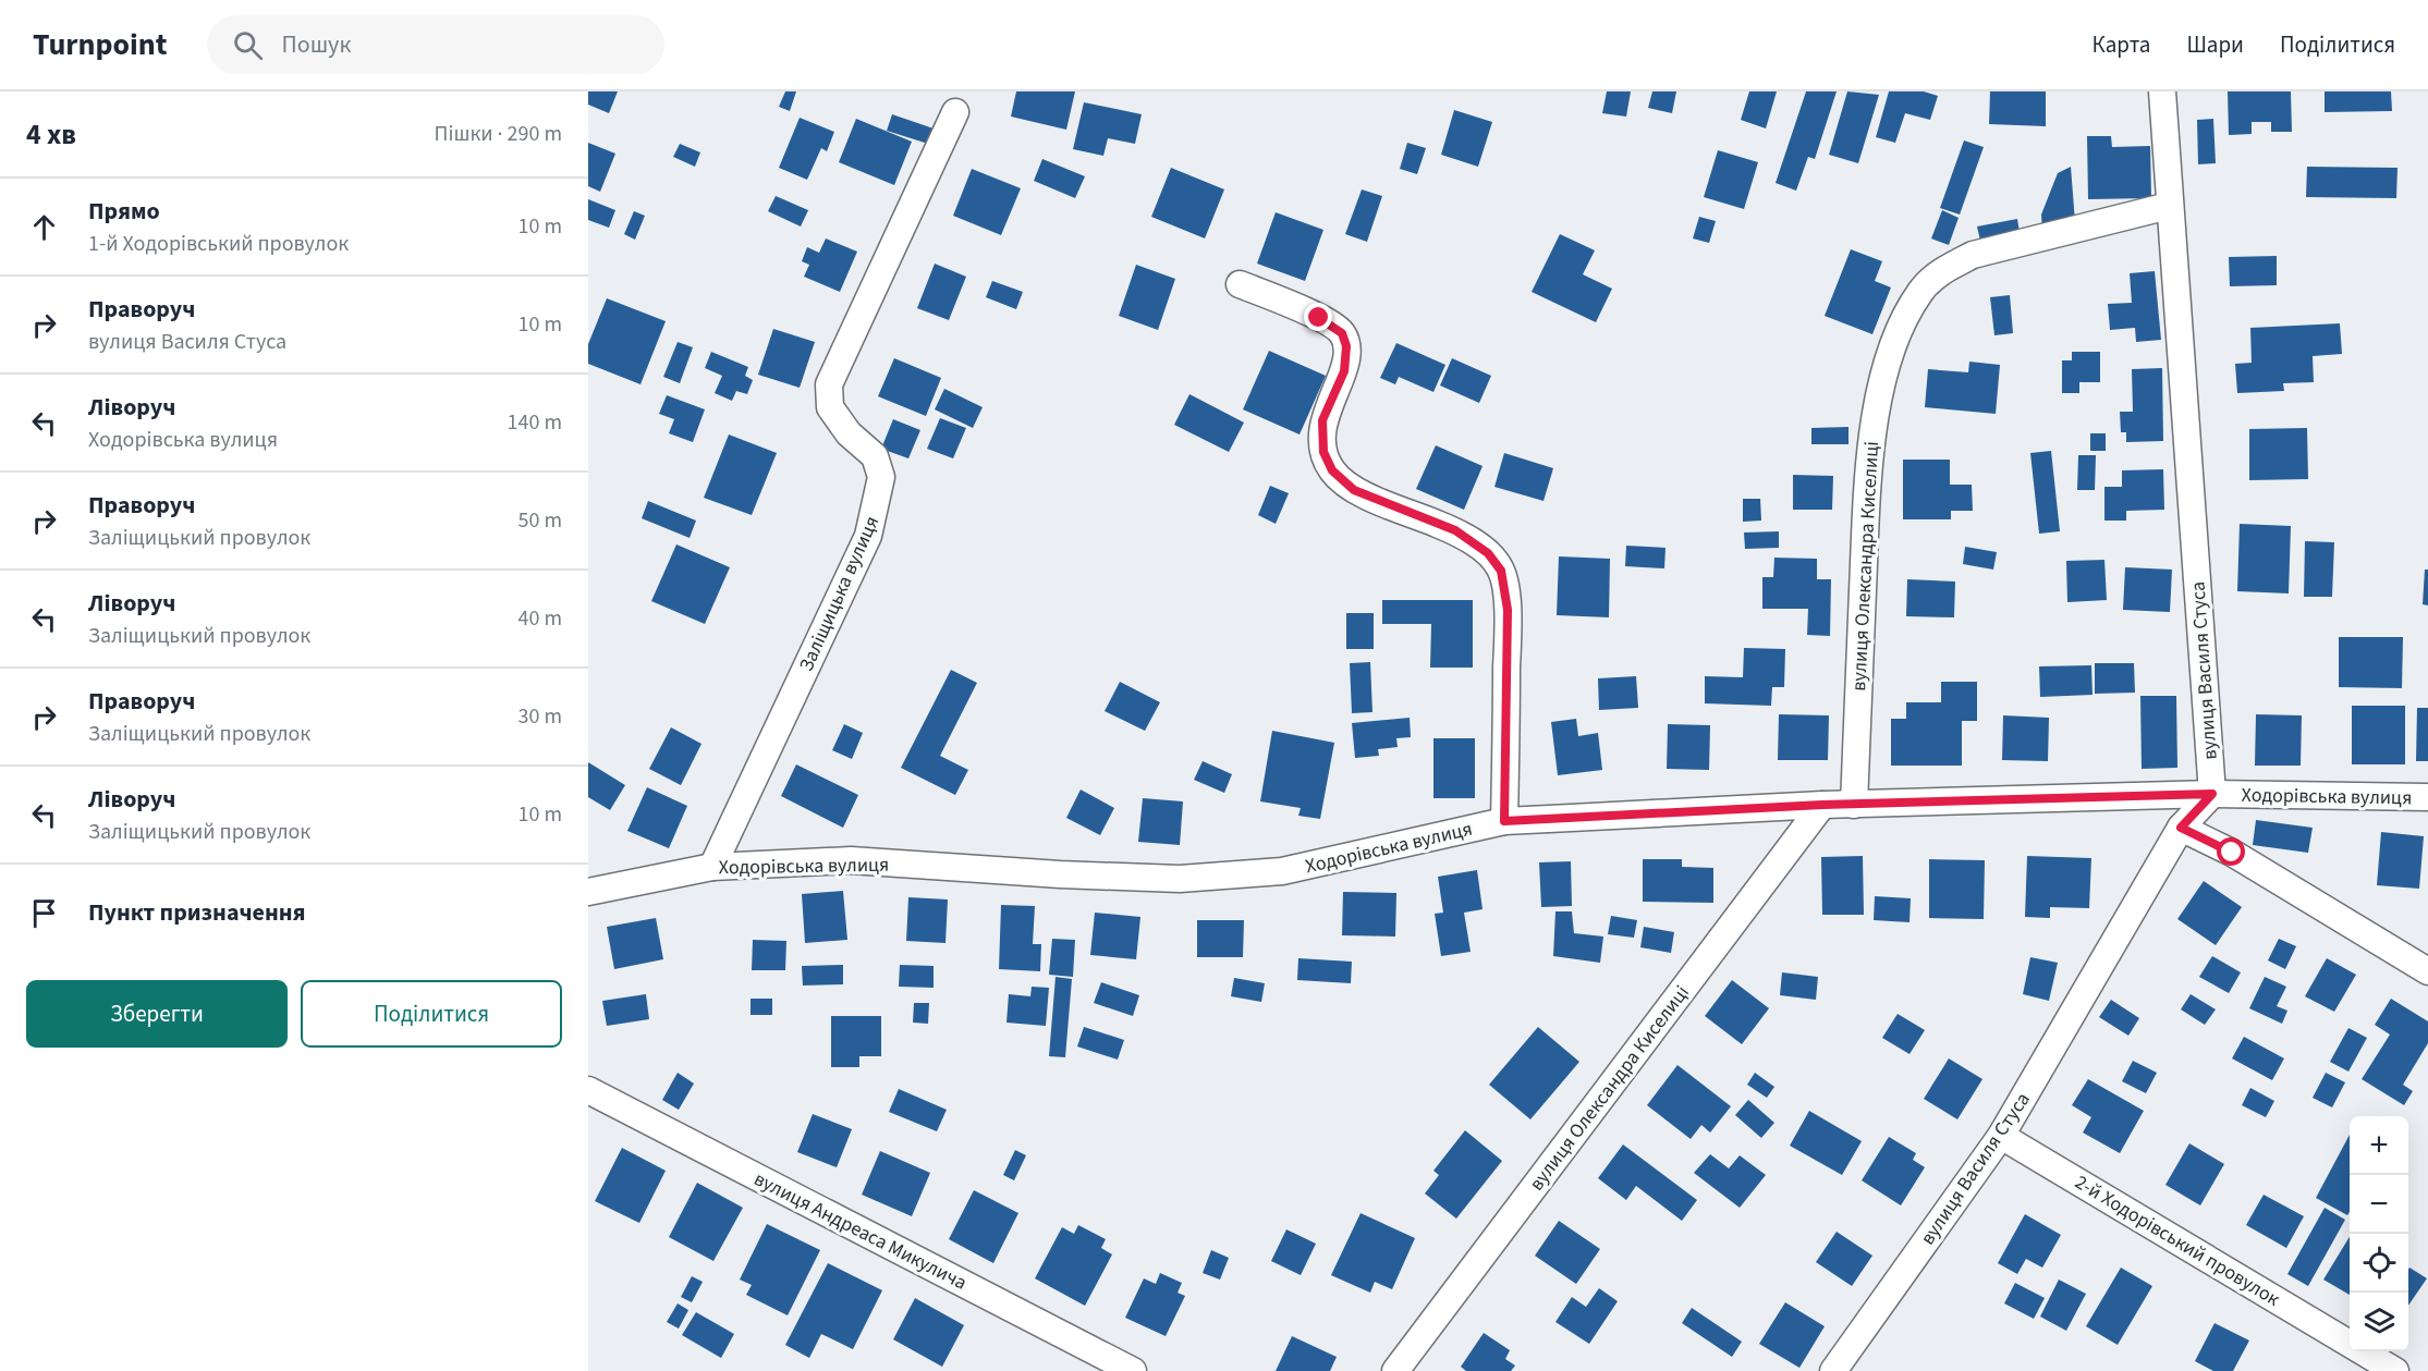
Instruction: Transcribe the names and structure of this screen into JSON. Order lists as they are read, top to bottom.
{
  "streets": {
    "street": [
      "вулиця Олександра Киселиці",
      "Заліщицька вулиця",
      "вулиця Василя Стуса",
      "Ходорівська вулиця",
      "вулиця Андреаса Микулича",
      "2-й Ходорівський провулок"
    ]
  },
  "crossings": [
    ["вулиця Олександра Киселиці", "вулиця Василя Стуса"],
    ["вулиця Олександра Киселиці", "Ходорівська вулиця"],
    ["Заліщицька вулиця", "Ходорівська вулиця"],
    ["вулиця Василя Стуса", "Ходорівська вулиця"],
    ["вулиця Василя Стуса", "2-й Ходорівський провулок"]
  ],
  "page": {
    "header": "Turnpoint",
    "search": "Пошук",
    "nav": ["Карта", "Шари", "Поділитися"],
    "heading": ["4 хв", "Пішки · 290 m"],
    "list": [
      ["Прямо", "1-й Ходорівський провулок", "10 m"],
      ["Праворуч", "вулиця Василя Стуса", "10 m"],
      ["Ліворуч", "Ходорівська вулиця", "140 m"],
      ["Праворуч", "Заліщицький провулок", "50 m"],
      ["Ліворуч", "Заліщицький провулок", "40 m"],
      ["Праворуч", "Заліщицький провулок", "30 m"],
      ["Ліворуч", "Заліщицький провулок", "10 m"],
      "Пункт призначення"
    ],
    "buttons": ["Зберегти", "Поділитися"],
    "map_buttons": ["+", "−"]
  }
}
